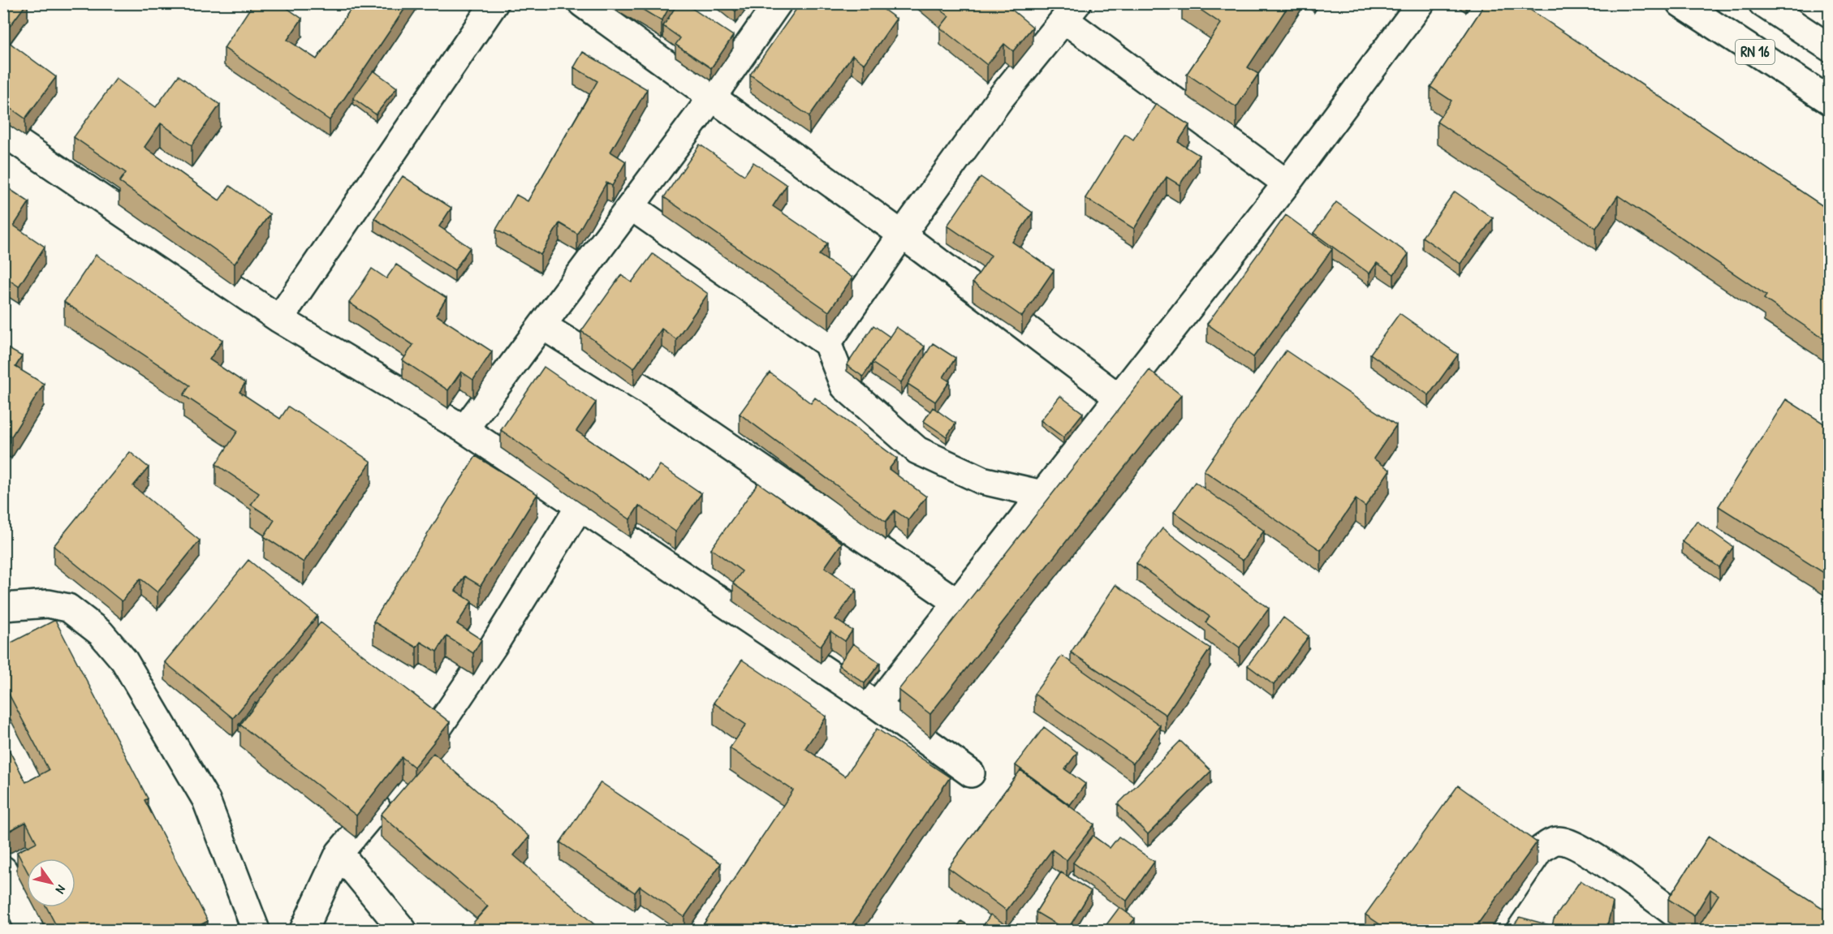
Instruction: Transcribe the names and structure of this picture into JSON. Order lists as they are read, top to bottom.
{
  "streets": {
    "street": ["RN 16"]
  },
  "north": "bottom right"
}
